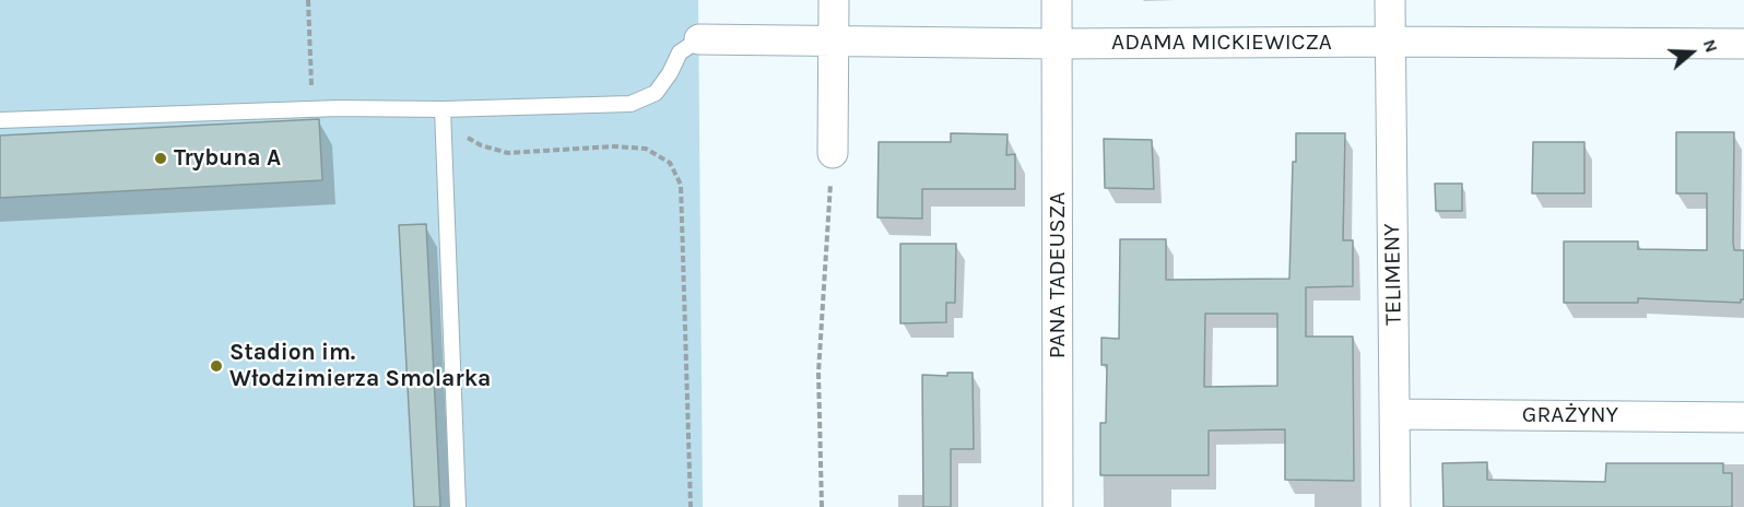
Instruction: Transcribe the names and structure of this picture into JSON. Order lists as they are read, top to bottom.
{
  "streets": {
    "street": [
      "ADAMA MICKIEWICZA",
      "TELIMENY",
      "PANA TADEUSZA",
      "GRAŻYNY"
    ]
  },
  "crossings": [
    ["ADAMA MICKIEWICZA", "TELIMENY"],
    ["ADAMA MICKIEWICZA", "PANA TADEUSZA"],
    ["TELIMENY", "GRAŻYNY"]
  ],
  "places": ["Trybuna A", "Stadion im. Włodzimierza Smolarka"],
  "north": "right"
}
